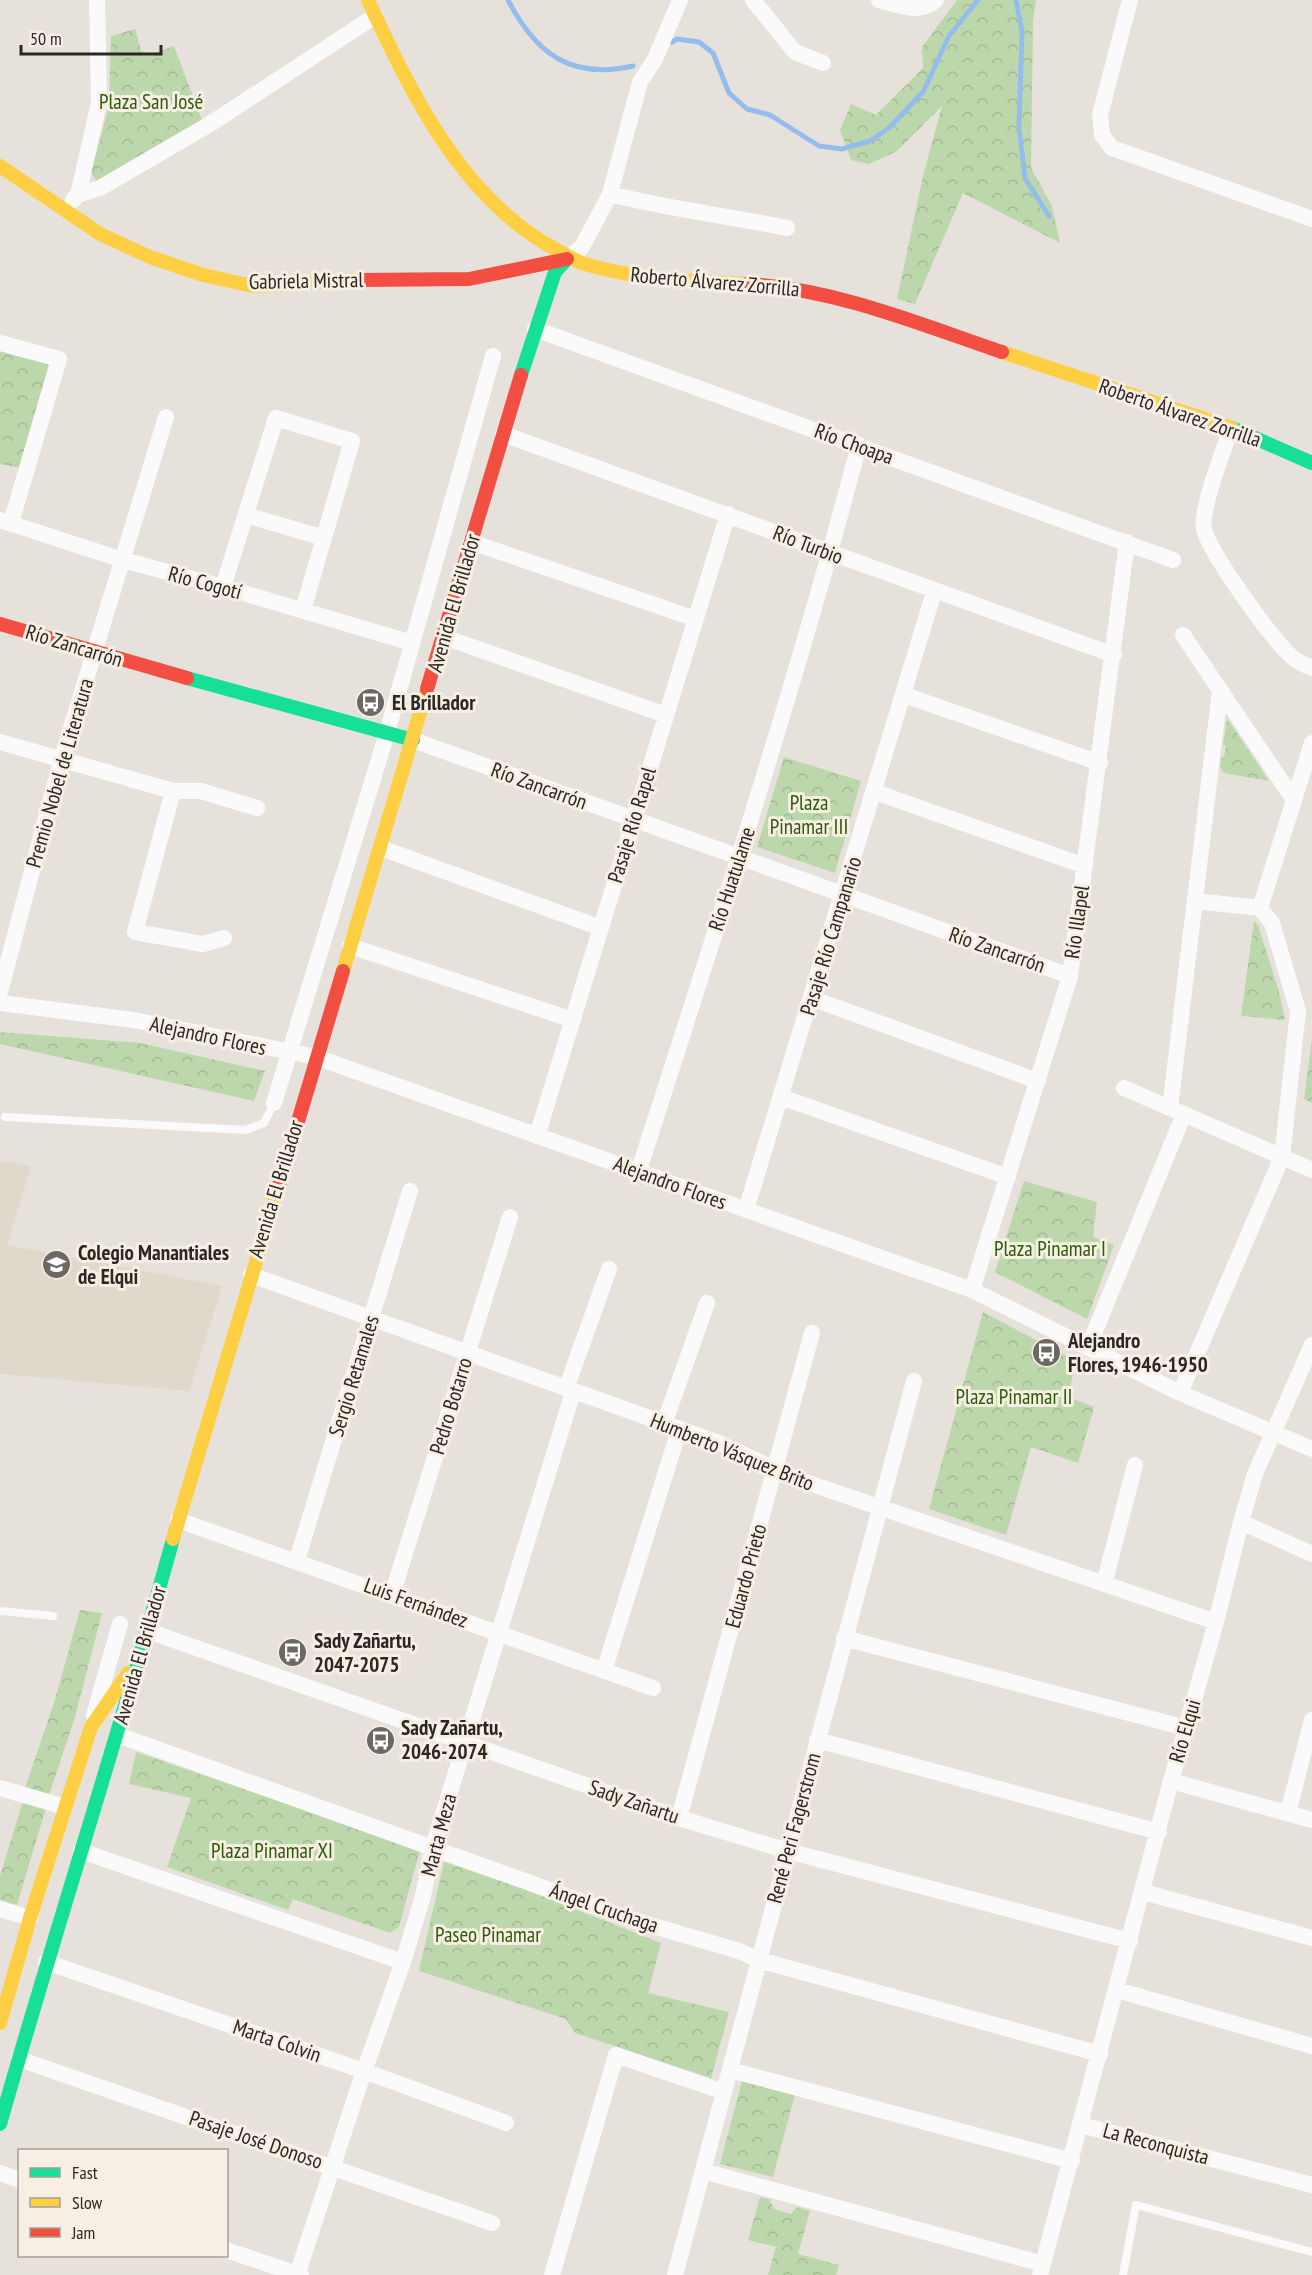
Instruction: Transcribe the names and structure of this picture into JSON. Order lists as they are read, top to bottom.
{
  "streets": {
    "street": [
      "Gabriela Mistral",
      "Roberto Álvarez Zorrilla",
      "Río Choapa",
      "Río Turbio",
      "Río Cogotí",
      "Avenida El Brillador",
      "Río Zancarrón",
      "Premio Nobel de Literatura",
      "Pasaje Río Rapel",
      "Río Huatulame",
      "Río Illapel",
      "Pasaje Río Campanario",
      "Alejandro Flores",
      "Sergio Retamales",
      "Pedro Botarro",
      "Humberto Vásquez Brito",
      "Eduardo Prieto",
      "Luis Fernández",
      "Río Elqui",
      "Sady Zañartu",
      "René Peri Fagerstrom",
      "Marta Meza",
      "Ángel Cruchaga",
      "Marta Colvin",
      "Pasaje José Donoso",
      "La Reconquista"
    ]
  },
  "crossings": [
    ["Gabriela Mistral", "Roberto Álvarez Zorrilla"],
    ["Gabriela Mistral", "Avenida El Brillador"],
    ["Roberto Álvarez Zorrilla", "Avenida El Brillador"],
    ["Río Choapa", "Avenida El Brillador"],
    ["Río Choapa", "Río Huatulame"],
    ["Río Choapa", "Río Illapel"],
    ["Río Turbio", "Avenida El Brillador"],
    ["Río Turbio", "Pasaje Río Rapel"],
    ["Río Turbio", "Río Huatulame"],
    ["Río Turbio", "Río Illapel"],
    ["Río Turbio", "Pasaje Río Campanario"],
    ["Río Cogotí", "Avenida El Brillador"],
    ["Río Cogotí", "Premio Nobel de Literatura"],
    ["Avenida El Brillador", "Río Zancarrón"],
    ["Avenida El Brillador", "Alejandro Flores"],
    ["Avenida El Brillador", "Humberto Vásquez Brito"],
    ["Avenida El Brillador", "Luis Fernández"],
    ["Avenida El Brillador", "Sady Zañartu"],
    ["Avenida El Brillador", "Ángel Cruchaga"],
    ["Avenida El Brillador", "Marta Colvin"],
    ["Avenida El Brillador", "Pasaje José Donoso"],
    ["Río Zancarrón", "Premio Nobel de Literatura"],
    ["Río Zancarrón", "Pasaje Río Rapel"],
    ["Río Zancarrón", "Río Huatulame"],
    ["Río Zancarrón", "Río Illapel"],
    ["Río Zancarrón", "Pasaje Río Campanario"],
    ["Pasaje Río Rapel", "Alejandro Flores"],
    ["Río Huatulame", "Alejandro Flores"],
    ["Río Illapel", "Alejandro Flores"],
    ["Pasaje Río Campanario", "Alejandro Flores"],
    ["Alejandro Flores", "Río Elqui"],
    ["Sergio Retamales", "Humberto Vásquez Brito"],
    ["Sergio Retamales", "Luis Fernández"],
    ["Pedro Botarro", "Humberto Vásquez Brito"],
    ["Pedro Botarro", "Luis Fernández"],
    ["Humberto Vásquez Brito", "Eduardo Prieto"],
    ["Humberto Vásquez Brito", "Río Elqui"],
    ["Humberto Vásquez Brito", "René Peri Fagerstrom"],
    ["Humberto Vásquez Brito", "Marta Meza"],
    ["Eduardo Prieto", "Sady Zañartu"],
    ["Luis Fernández", "Marta Meza"],
    ["Río Elqui", "Sady Zañartu"],
    ["Río Elqui", "Ángel Cruchaga"],
    ["Río Elqui", "La Reconquista"],
    ["Sady Zañartu", "René Peri Fagerstrom"],
    ["Sady Zañartu", "Marta Meza"],
    ["René Peri Fagerstrom", "Ángel Cruchaga"],
    ["Marta Meza", "Ángel Cruchaga"],
    ["Marta Meza", "Marta Colvin"],
    ["Marta Meza", "Pasaje José Donoso"]
  ],
  "parks": [
    "Plaza San José",
    "Plaza Pinamar III",
    "Plaza Pinamar I",
    "Plaza Pinamar II",
    "Plaza Pinamar XI",
    "Paseo Pinamar"
  ],
  "places": {
    "bus stop": [
      "El Brillador",
      "Alejandro Flores, 1946-1950",
      "Sady Zañartu, 2047-2075",
      "Sady Zañartu, 2046-2074"
    ],
    "school or university": ["Colegio Manantiales de Elqui"]
  },
  "legend": ["Fast", "Slow", "Jam"],
  "scale_bar": "50 m"
}
